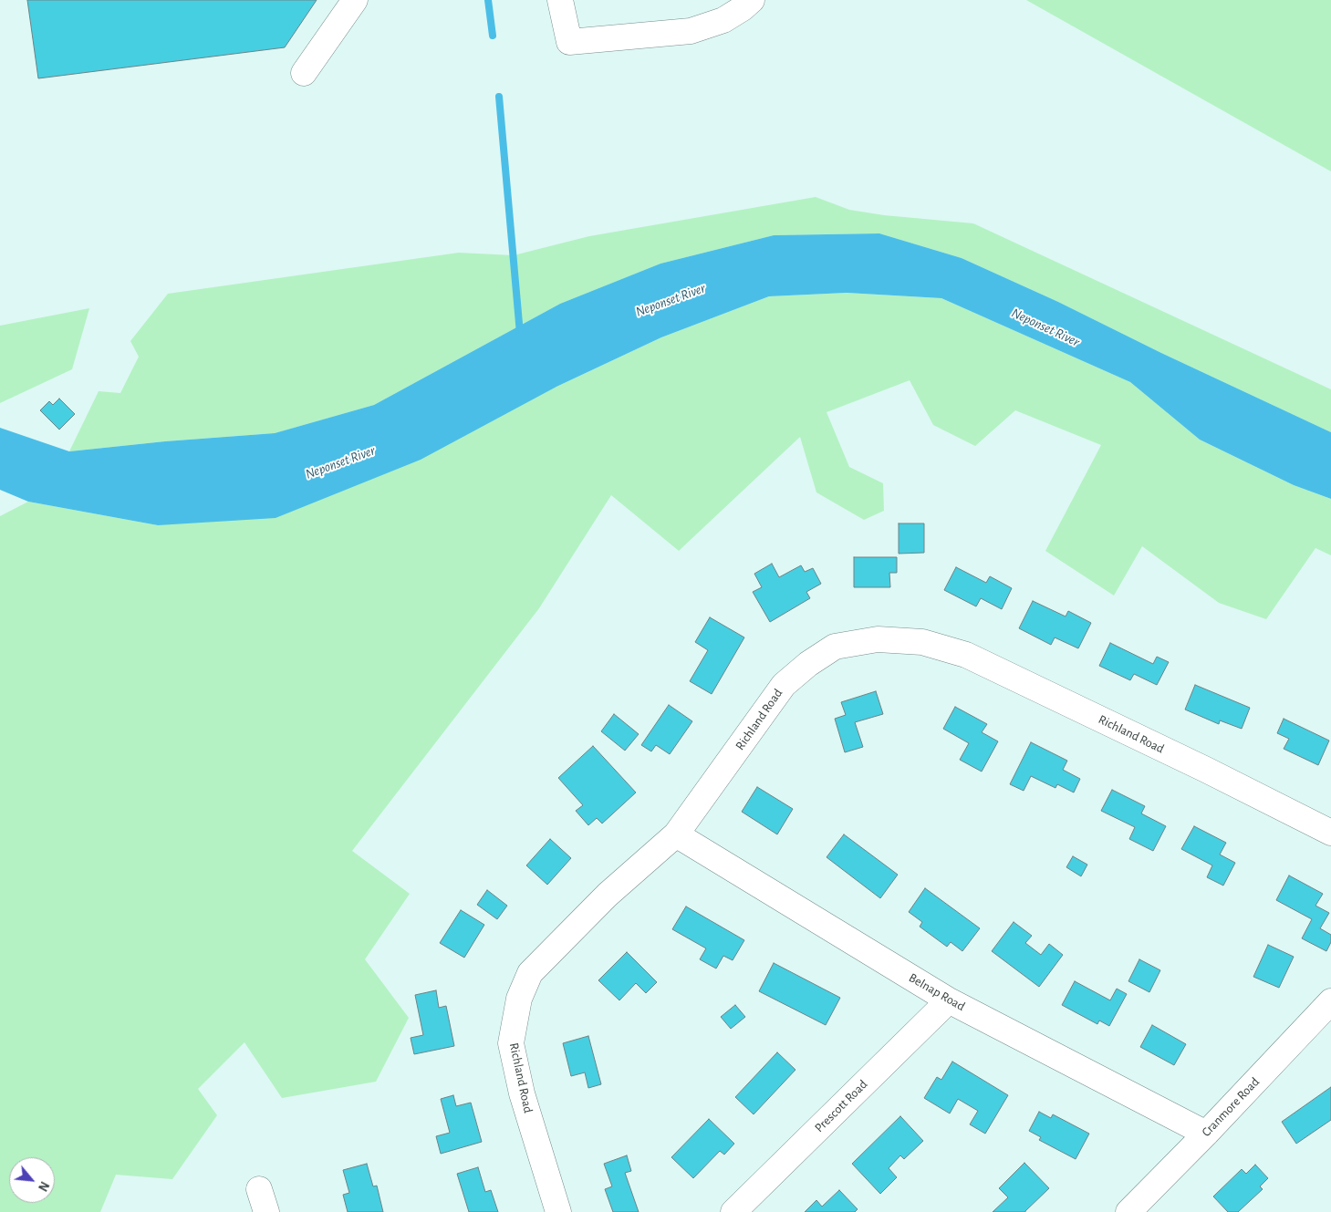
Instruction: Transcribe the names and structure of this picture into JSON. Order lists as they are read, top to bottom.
{
  "streets": {
    "street": [
      "Richland Road",
      "Belnap Road",
      "Prescott Road",
      "Cranmore Road"
    ]
  },
  "crossings": [
    ["Richland Road", "Belnap Road"],
    ["Belnap Road", "Prescott Road"],
    ["Belnap Road", "Cranmore Road"]
  ],
  "water": ["Neponset River"],
  "north": "bottom right"
}
